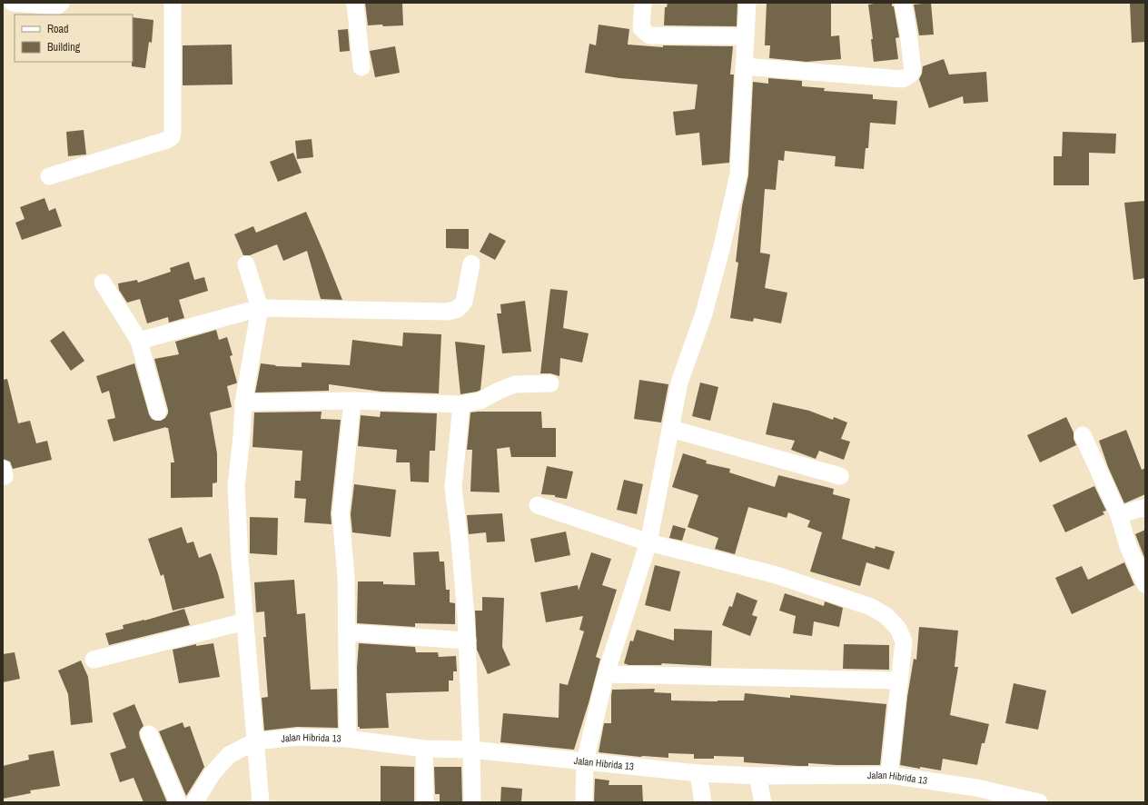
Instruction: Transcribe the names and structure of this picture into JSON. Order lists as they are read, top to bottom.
{
  "streets": {
    "street": ["Jalan Hibrida 13"]
  },
  "legend": ["Road", "Building"]
}
